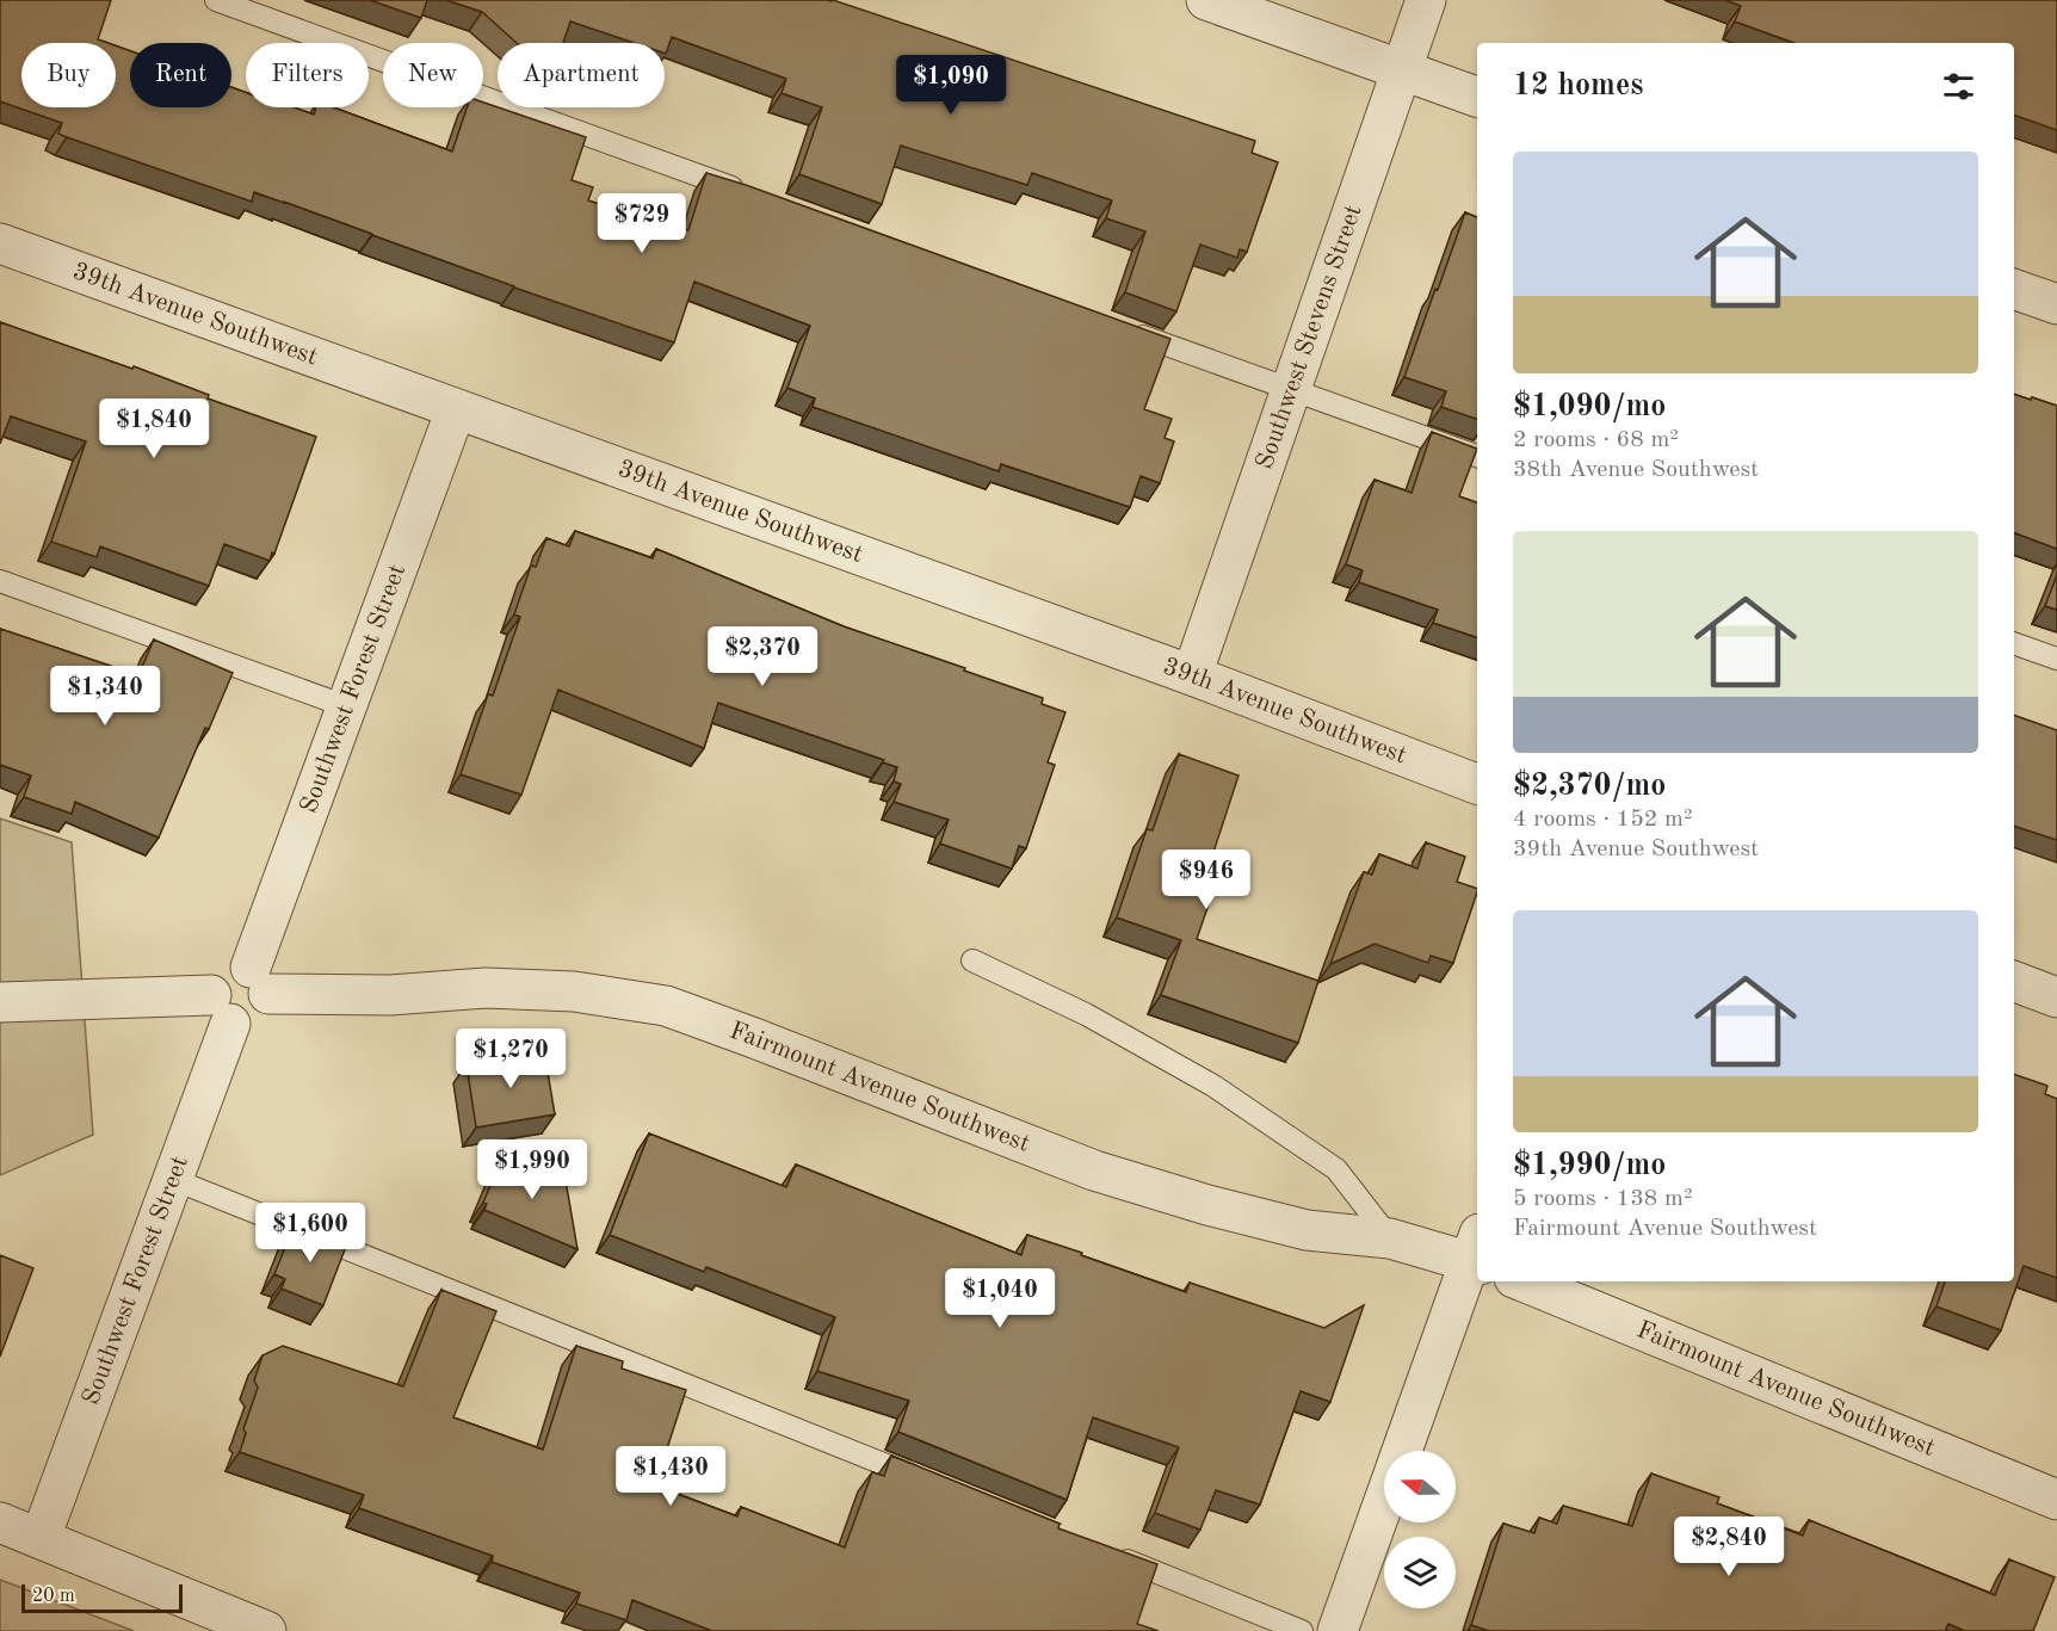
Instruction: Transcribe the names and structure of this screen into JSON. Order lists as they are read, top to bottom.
{
  "streets": {
    "street": [
      "39th Avenue Southwest",
      "Southwest Stevens Street",
      "Southwest Forest Street",
      "Fairmount Avenue Southwest"
    ]
  },
  "crossings": [
    ["39th Avenue Southwest", "Southwest Stevens Street"],
    ["39th Avenue Southwest", "Southwest Forest Street"],
    ["Southwest Forest Street", "Fairmount Avenue Southwest"]
  ],
  "scale_bar": "20 m",
  "north": "left",
  "page": {
    "chip": [
      "Buy",
      "Rent",
      "Filters",
      "New",
      "Apartment"
    ],
    "heading": "12 homes",
    "price": [
      "$1,090",
      "$729",
      "$1,840",
      "$2,370",
      "$1,340",
      "$946",
      "$1,270",
      "$1,990",
      "$1,600",
      "$1,040",
      "$1,430",
      "$2,840"
    ],
    "list": [
      {
        "name": "$1,090/mo",
        "note": "2 rooms · 68 m² · 38th Avenue Southwest"
      },
      {
        "name": "$2,370/mo",
        "note": "4 rooms · 152 m² · 39th Avenue Southwest"
      },
      {
        "name": "$1,990/mo",
        "note": "5 rooms · 138 m² · Fairmount Avenue Southwest"
      }
    ],
    "scale": "20 m"
  }
}
